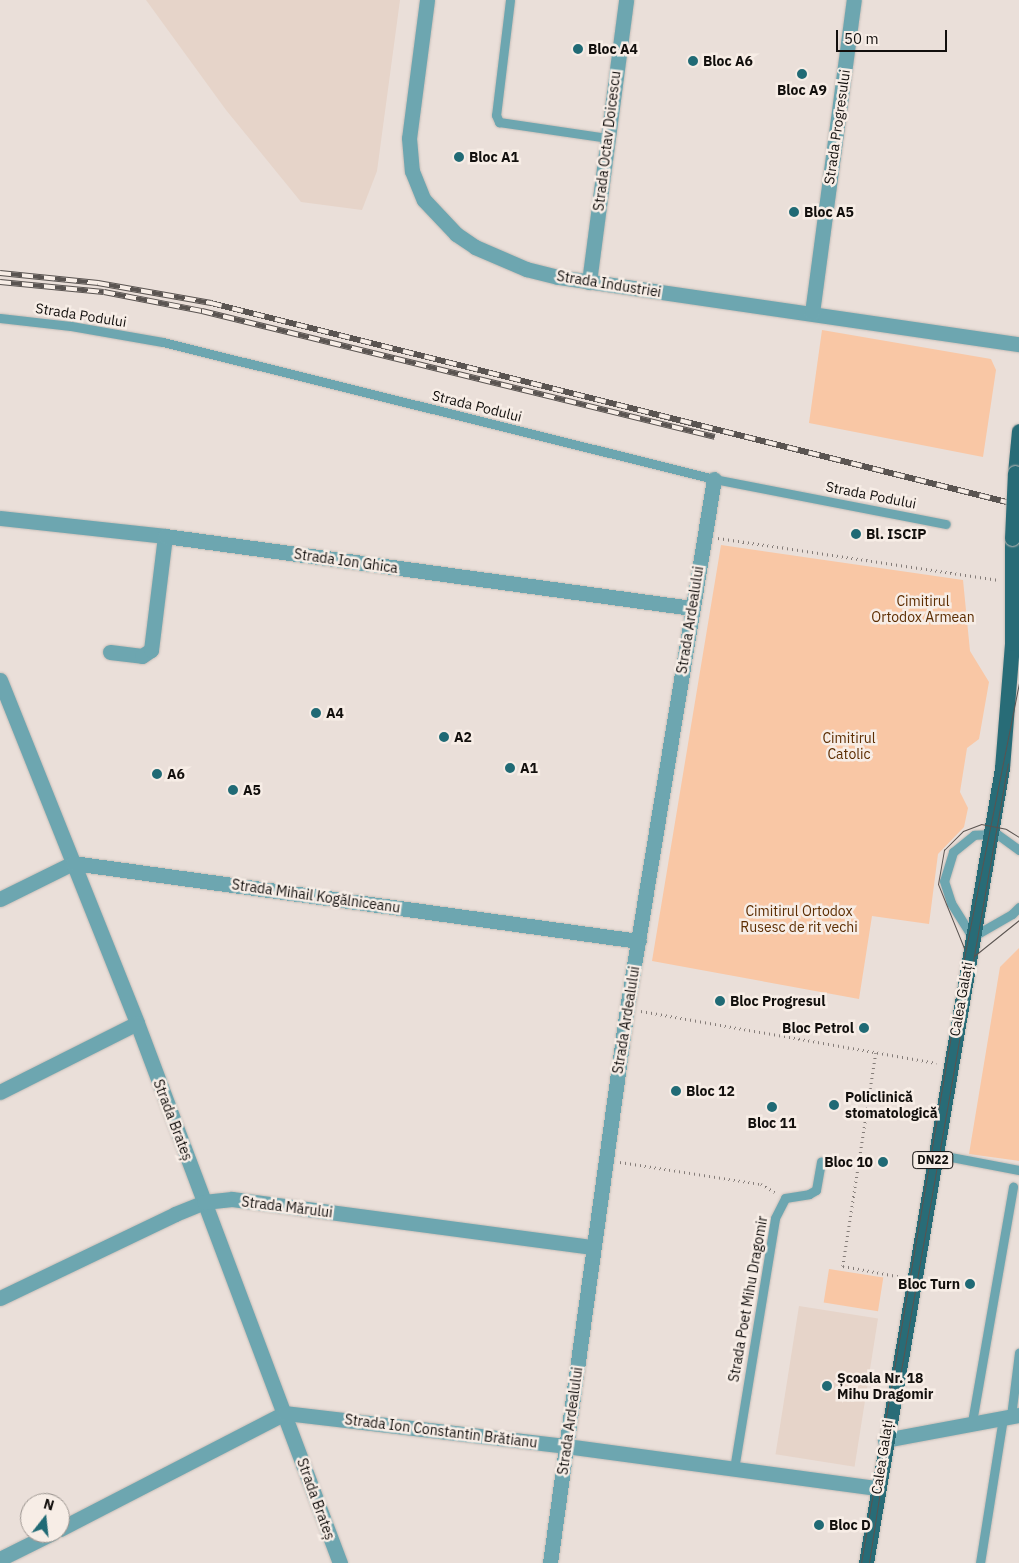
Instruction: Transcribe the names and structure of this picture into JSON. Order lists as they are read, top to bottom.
{
  "streets": {
    "main road": ["Calea Galați", "DN22"],
    "street": [
      "Strada Progresului",
      "Strada Octav Doicescu",
      "Strada Industriei",
      "Strada Ion Ghica",
      "Strada Ardealului",
      "Strada Mihail Kogălniceanu",
      "Strada Brateș",
      "Strada Mărului",
      "Strada Ion Constantin Brătianu"
    ],
    "lane": ["Strada Podului", "Strada Poet Mihu Dragomir"]
  },
  "crossings": [
    ["Strada Progresului", "Strada Industriei"],
    ["Strada Octav Doicescu", "Strada Industriei"],
    ["Strada Podului", "Strada Ardealului"],
    ["Strada Ion Ghica", "Strada Ardealului"],
    ["Strada Ardealului", "Strada Mihail Kogălniceanu"],
    ["Strada Ardealului", "Strada Mărului"],
    ["Strada Ardealului", "Strada Ion Constantin Brătianu"],
    ["Strada Mihail Kogălniceanu", "Strada Brateș"],
    ["Calea Galați", "Strada Ion Constantin Brătianu"],
    ["Strada Brateș", "Strada Mărului"],
    ["Strada Brateș", "Strada Ion Constantin Brătianu"],
    ["Strada Poet Mihu Dragomir", "Strada Ion Constantin Brătianu"]
  ],
  "parks": ["Cimitirul Ortodox Armean", "Cimitirul Catolic", "Cimitirul Ortodox Rusesc de rit vechi"],
  "places": [
    "Bloc A4",
    "Bloc A6",
    "Bloc A9",
    "Bloc A1",
    "Bloc A5",
    "Bl. ISCIP",
    "A4",
    "A2",
    "A1",
    "A6",
    "A5",
    "Bloc Progresul",
    "Bloc Petrol",
    "Bloc 12",
    "Policlinică stomatologică",
    "Bloc 11",
    "Bloc 10",
    "Bloc Turn",
    "Școala Nr. 18 Mihu Dragomir",
    "Bloc D"
  ],
  "scale_bar": "50 m",
  "north": "top"
}
